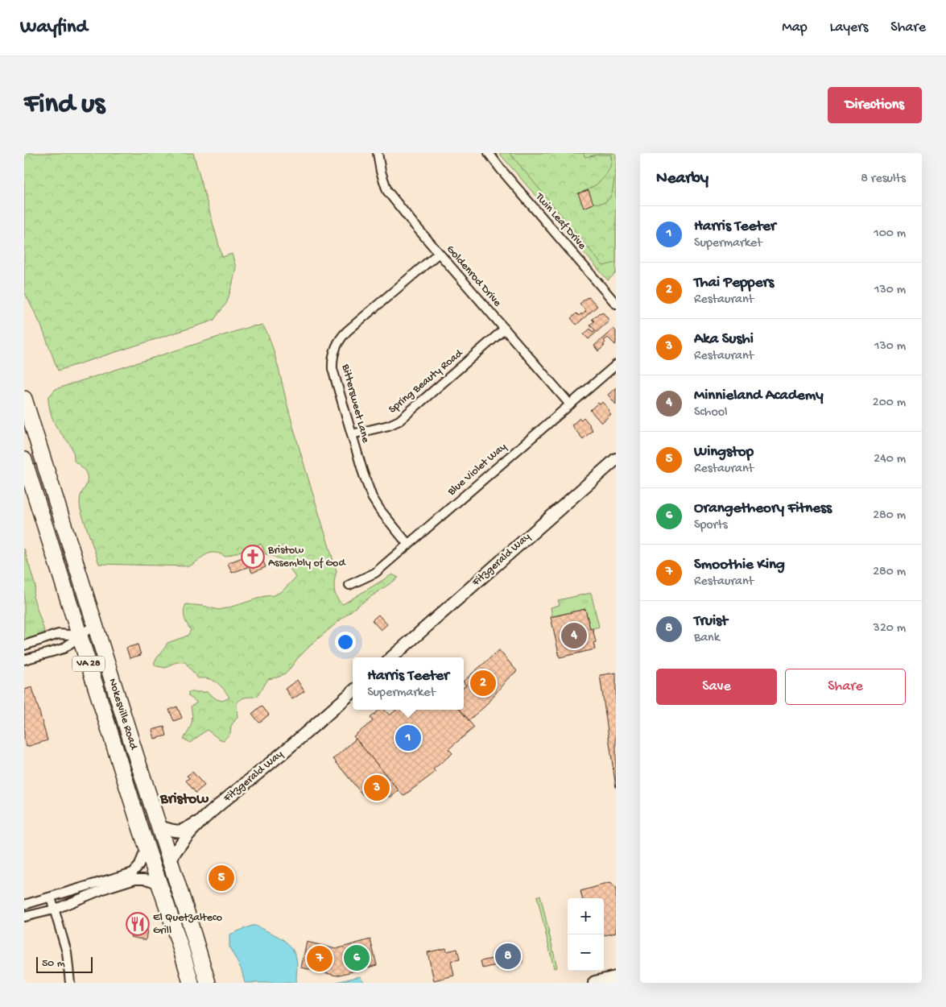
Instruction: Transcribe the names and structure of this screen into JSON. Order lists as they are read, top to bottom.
{
  "streets": {
    "highway": ["VA 28", "Nokesville Road"],
    "street": [
      "Twin Leaf Drive",
      "Goldenrod Drive",
      "Spring Beauty Road",
      "Bittersweet Lane",
      "Blue Violet Way",
      "Fitzgerald Way"
    ]
  },
  "crossings": [
    ["Goldenrod Drive", "Spring Beauty Road"],
    ["Goldenrod Drive", "Bittersweet Lane"],
    ["Goldenrod Drive", "Blue Violet Way"],
    ["Spring Beauty Road", "Bittersweet Lane"],
    ["Bittersweet Lane", "Blue Violet Way"],
    ["Fitzgerald Way", "Nokesville Road"]
  ],
  "districts": ["Bristow"],
  "places": {
    "church": ["Bristow Assembly of God"],
    "restaurant": ["El Quetzalteco Grill"]
  },
  "scale_bar": "50 m",
  "page": {
    "header": "Wayfind",
    "nav": ["Map", "Layers", "Share"],
    "buttons": [
      "Directions",
      ["Save", "Share"]
    ],
    "title": "Find us",
    "heading": ["Nearby", "8 results"],
    "list": [
      {
        "mark": "1",
        "name": "Harris Teeter",
        "note": "Supermarket",
        "value": "100 m"
      },
      {
        "mark": "2",
        "name": "Thai Peppers",
        "note": "Restaurant",
        "value": "130 m"
      },
      {
        "mark": "3",
        "name": "Aka Sushi",
        "note": "Restaurant",
        "value": "130 m"
      },
      {
        "mark": "4",
        "name": "Minnieland Academy",
        "note": "School",
        "value": "200 m"
      },
      {
        "mark": "5",
        "name": "Wingstop",
        "note": "Restaurant",
        "value": "240 m"
      },
      {
        "mark": "6",
        "name": "Orangetheory Fitness",
        "note": "Sports",
        "value": "280 m"
      },
      {
        "mark": "7",
        "name": "Smoothie King",
        "note": "Restaurant",
        "value": "280 m"
      },
      {
        "mark": "8",
        "name": "Truist",
        "note": "Bank",
        "value": "320 m"
      }
    ],
    "pins": [
      "4",
      "2",
      "1",
      "3",
      "5",
      "8",
      "6",
      "7"
    ],
    "popup": ["Harris Teeter", "Supermarket"],
    "map_buttons": ["+", "−"],
    "scale": "50 m"
  }
}
